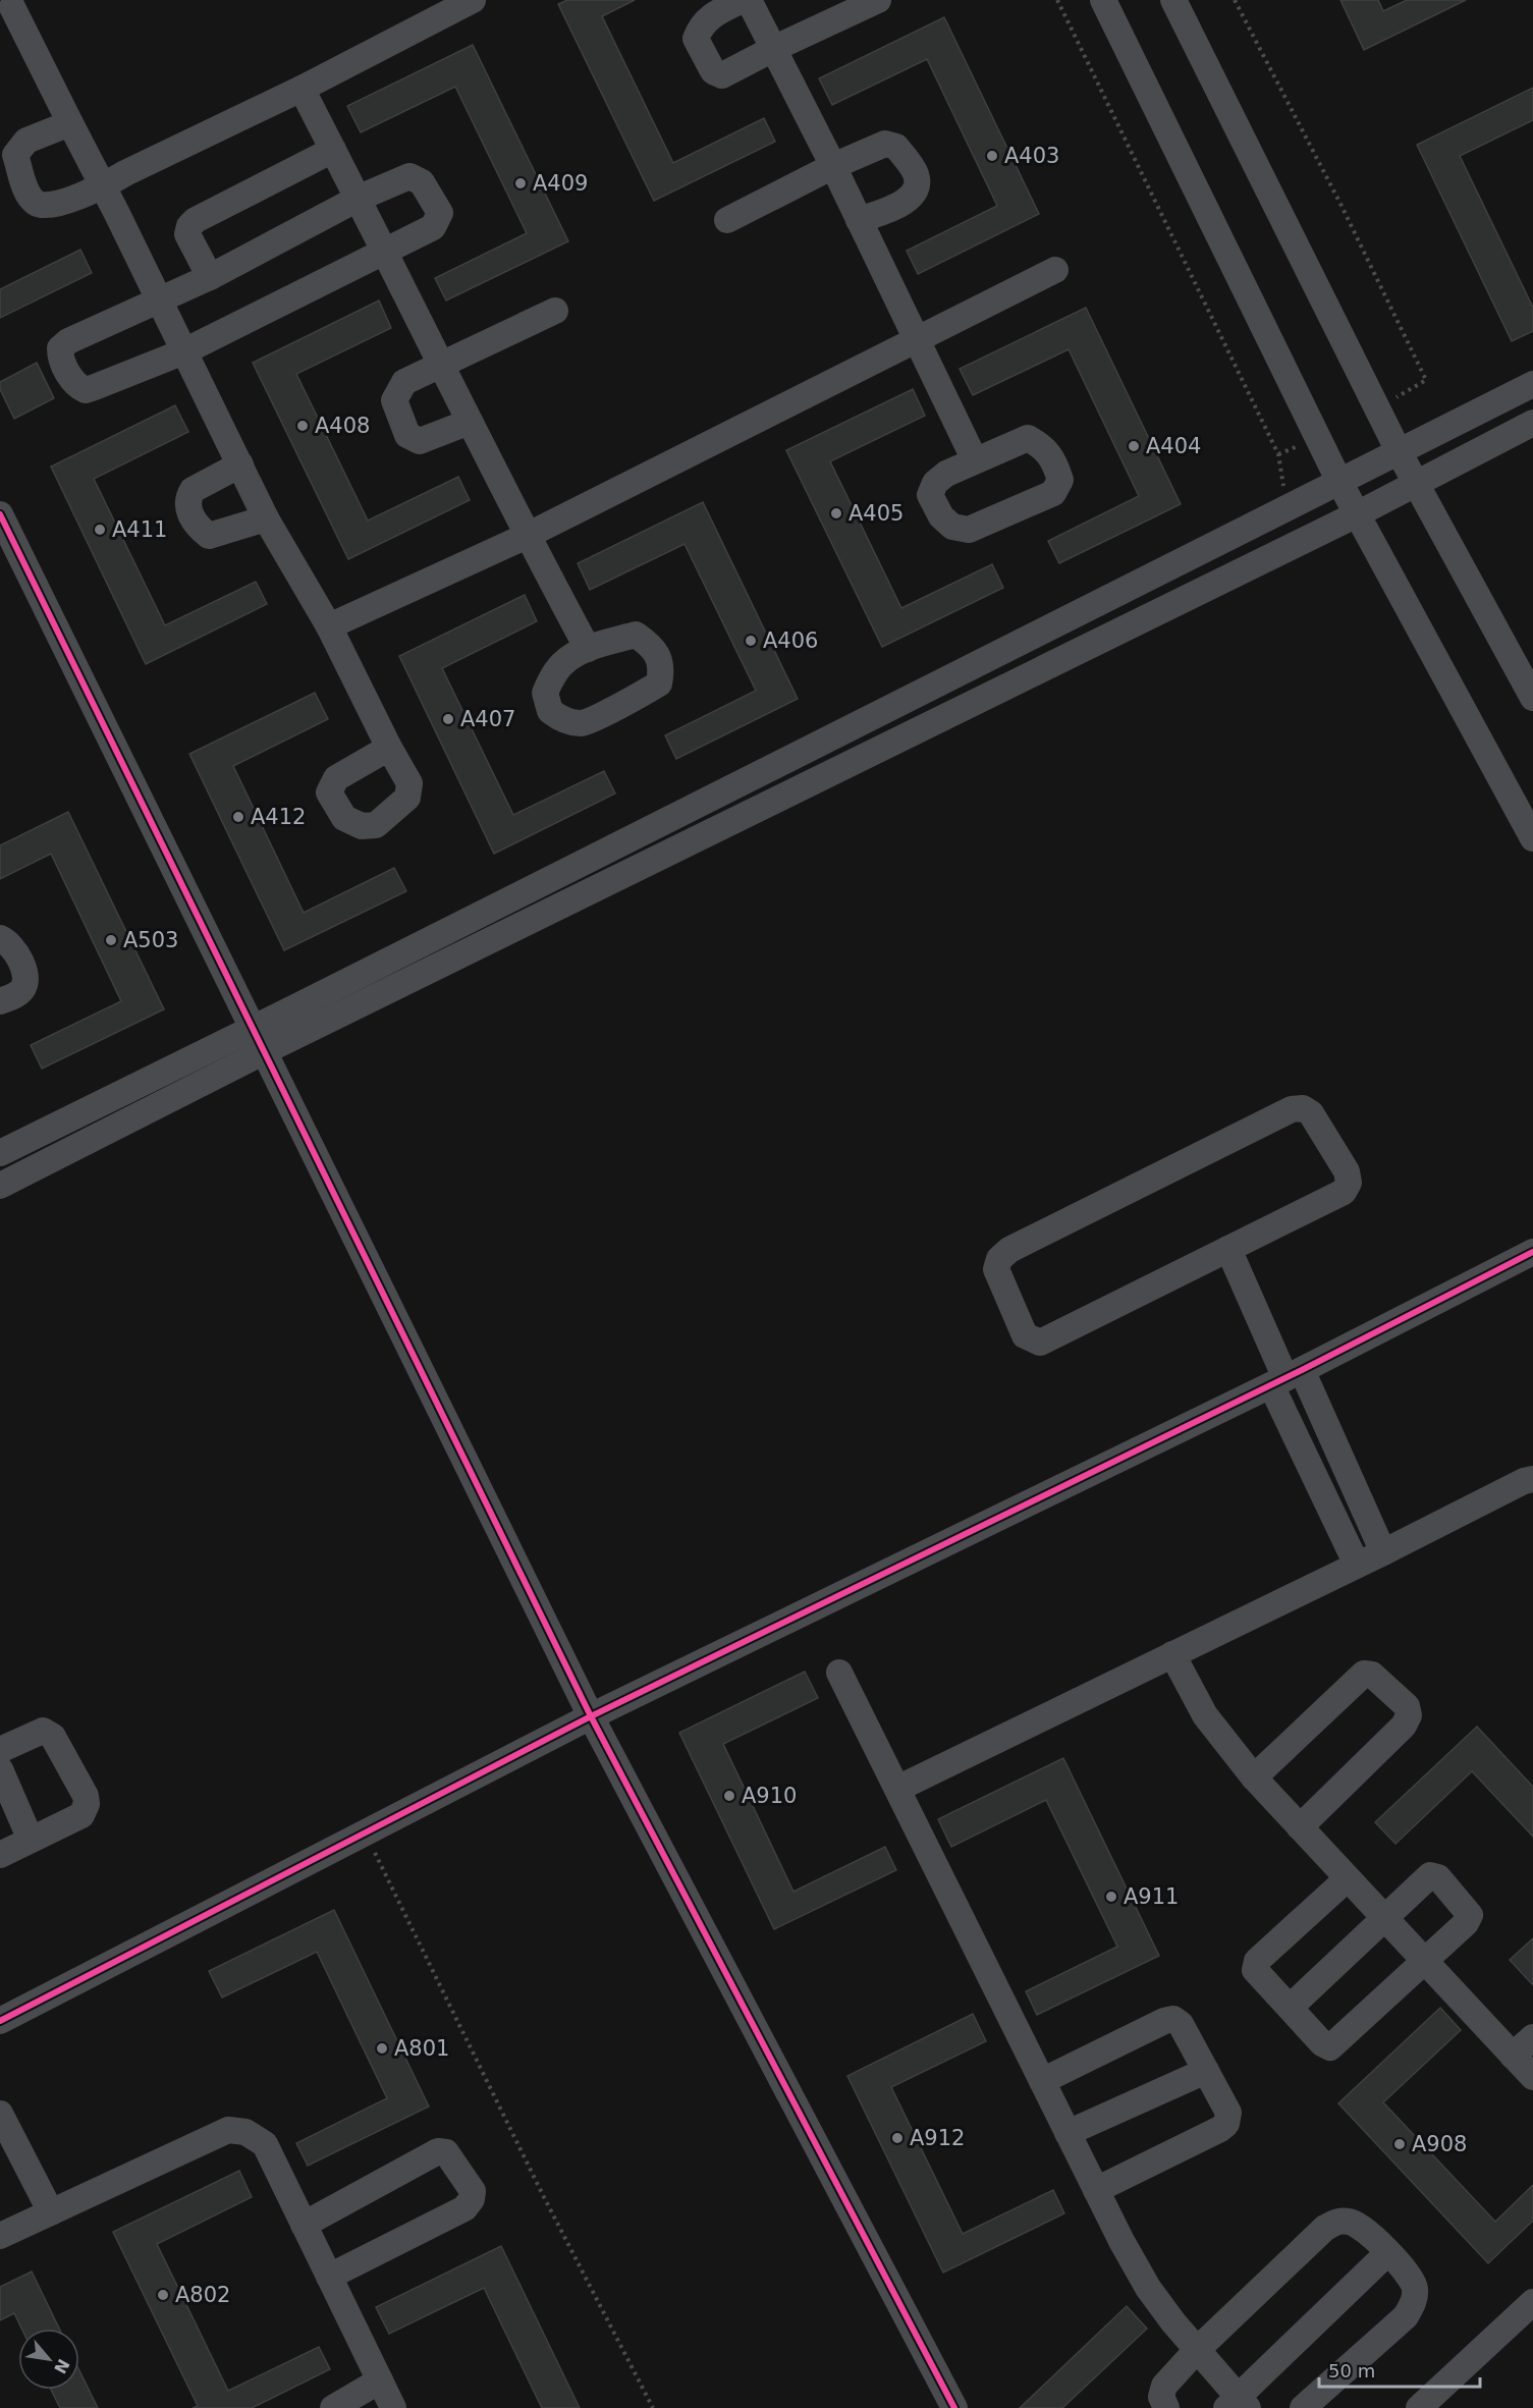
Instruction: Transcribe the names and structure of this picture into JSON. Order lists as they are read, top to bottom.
{
  "places": [
    "A403",
    "A409",
    "A408",
    "A404",
    "A405",
    "A411",
    "A406",
    "A407",
    "A412",
    "A503",
    "A910",
    "A911",
    "A801",
    "A912",
    "A908",
    "A802"
  ],
  "scale_bar": "50 m",
  "north": "bottom right"
}
